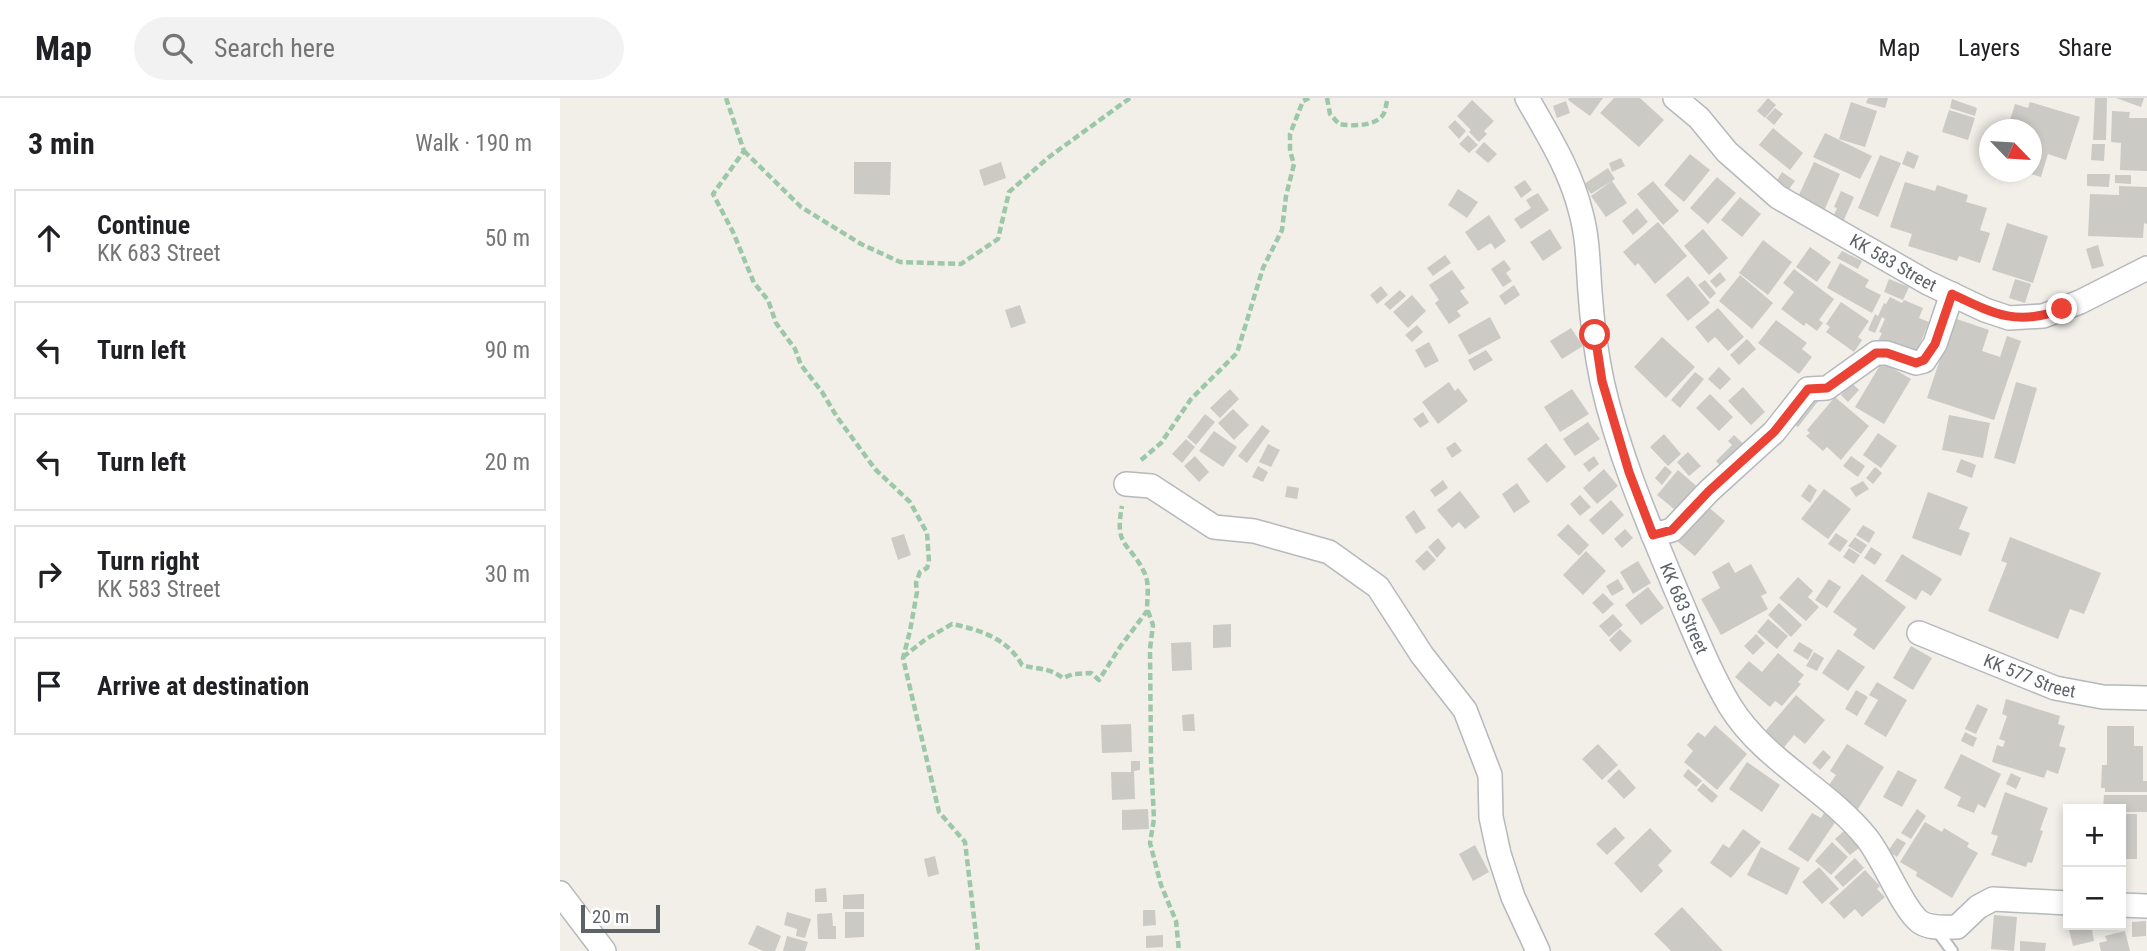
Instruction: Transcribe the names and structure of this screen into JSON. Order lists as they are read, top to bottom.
{
  "streets": {
    "street": ["KK 583 Street", "KK 683 Street", "KK 577 Street"]
  },
  "scale_bar": "20 m",
  "north": "bottom right",
  "page": {
    "header": "Map",
    "search": "Search here",
    "nav": ["Map", "Layers", "Share"],
    "heading": ["3 min", "Walk · 190 m"],
    "list": [
      ["Continue", "KK 683 Street", "50 m"],
      ["Turn left", "90 m"],
      ["Turn left", "20 m"],
      ["Turn right", "KK 583 Street", "30 m"],
      "Arrive at destination"
    ],
    "map_buttons": ["+", "−"],
    "scale": "20 m"
  }
}
